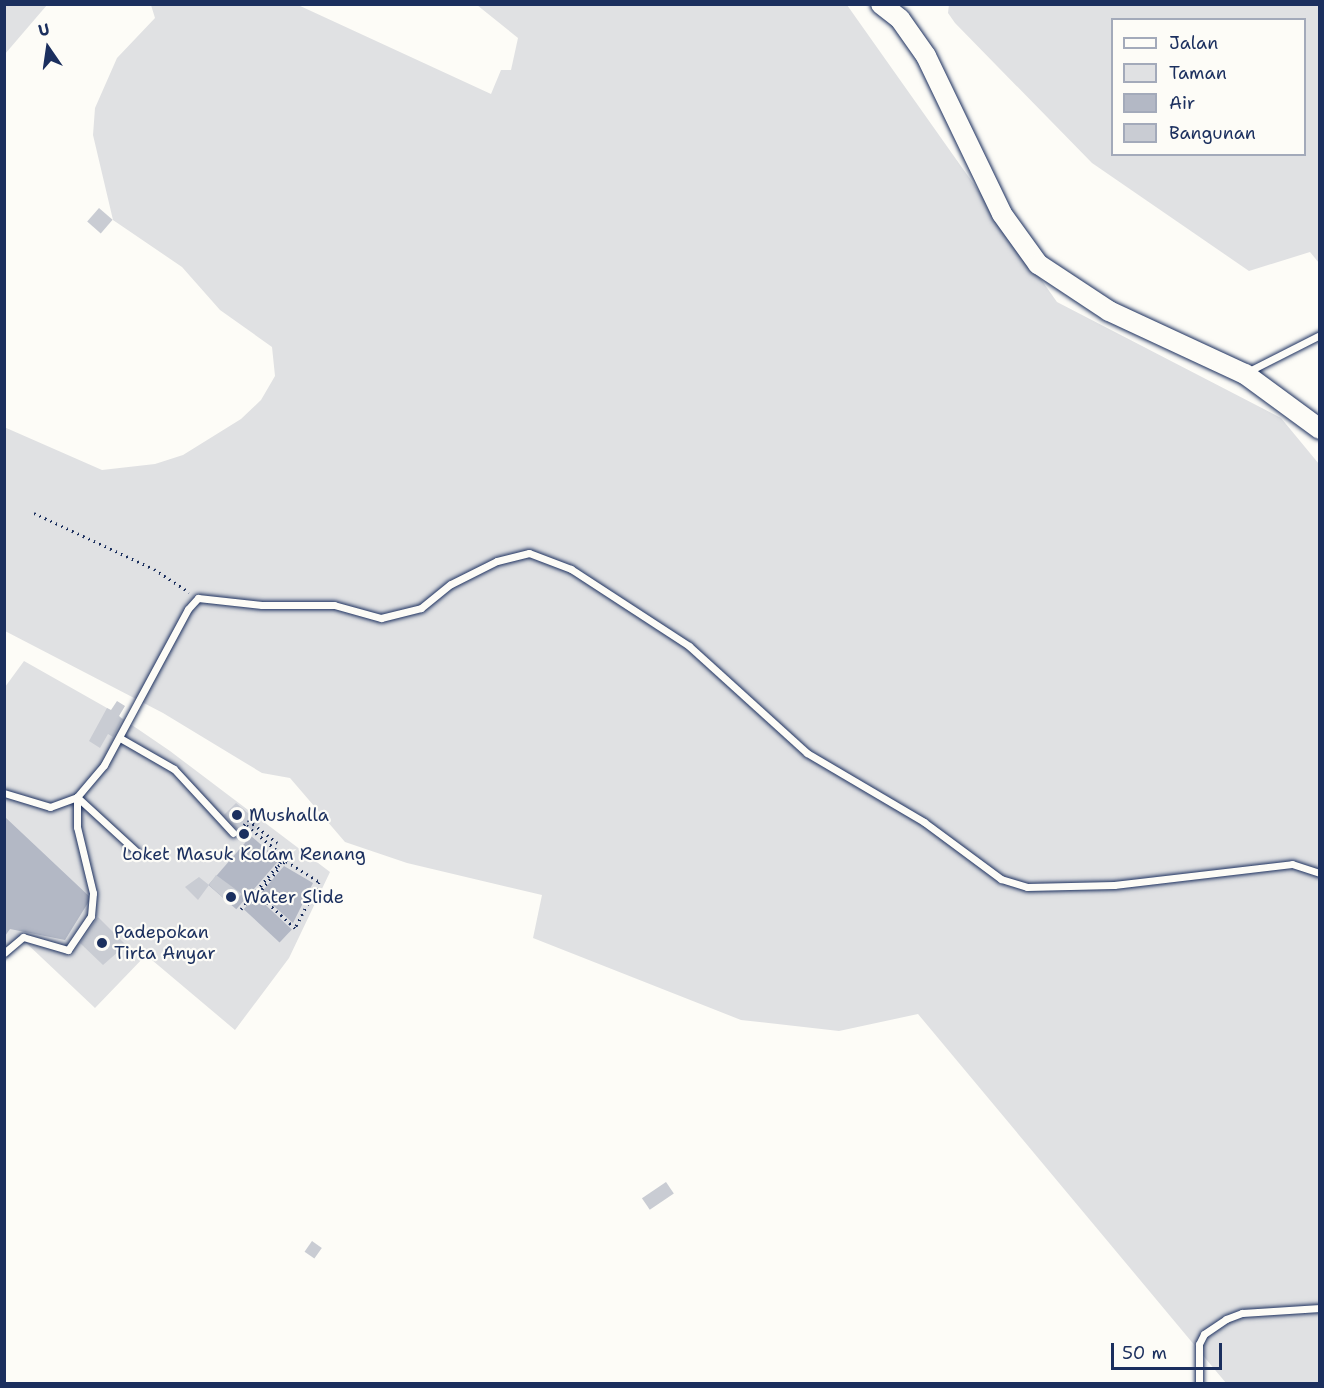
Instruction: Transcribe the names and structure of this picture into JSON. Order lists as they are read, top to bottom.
{
  "places": [
    "Mushalla",
    "Loket Masuk Kolam Renang",
    "Water Slide",
    "Padepokan Tirta Anyar"
  ],
  "legend": [
    "Jalan",
    "Taman",
    "Air",
    "Bangunan"
  ],
  "scale_bar": "50 m",
  "north": "top"
}
